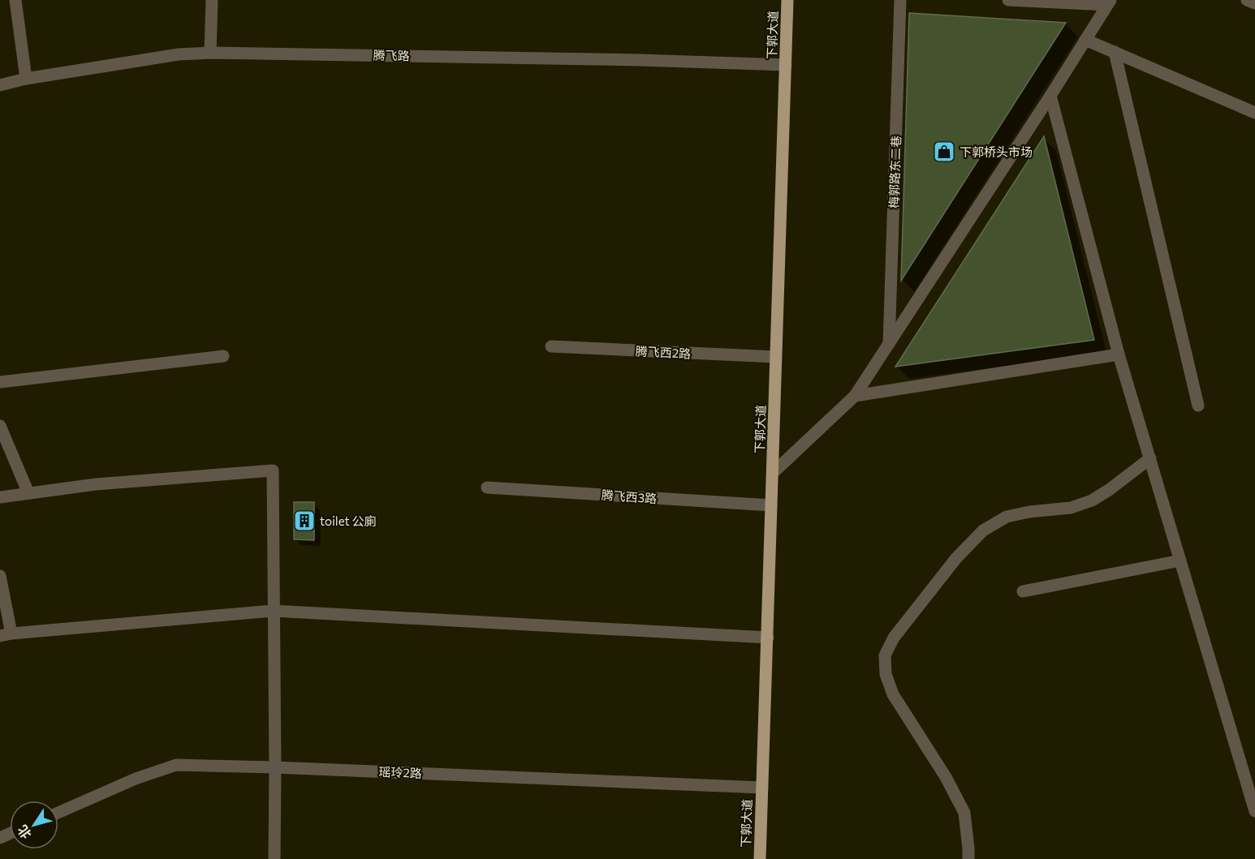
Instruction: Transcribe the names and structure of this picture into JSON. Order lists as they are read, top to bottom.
{
  "streets": {
    "main road": ["下郭大道"],
    "street": [
      "腾飞路",
      "梅郭路东二巷",
      "腾飞西2路",
      "腾飞西3路",
      "瑶玲2路"
    ]
  },
  "crossings": [
    ["下郭大道", "腾飞路"],
    ["下郭大道", "腾飞西2路"],
    ["下郭大道", "腾飞西3路"],
    ["下郭大道", "瑶玲2路"]
  ],
  "places": {
    "shop": ["下郭桥头市场"],
    "building": ["toilet 公廁"]
  },
  "north": "bottom left"
}
